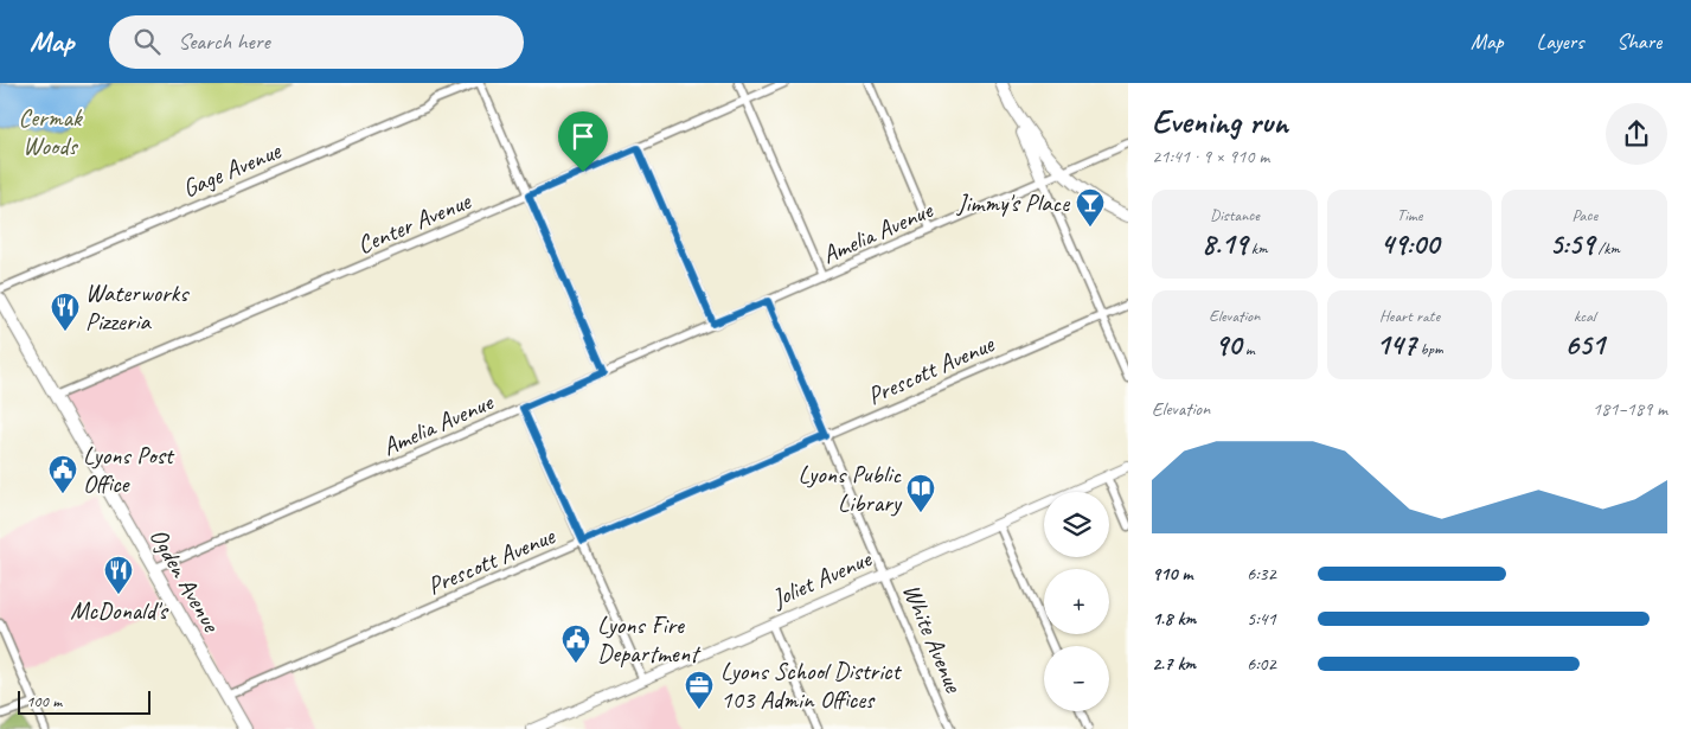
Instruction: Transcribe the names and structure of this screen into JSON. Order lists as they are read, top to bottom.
{
  "streets": {
    "main road": ["Ogden Avenue"],
    "street": [
      "Gage Avenue",
      "Center Avenue",
      "Amelia Avenue",
      "Prescott Avenue",
      "Joliet Avenue",
      "White Avenue"
    ]
  },
  "crossings": [
    ["Center Avenue", "Ogden Avenue"],
    ["Amelia Avenue", "Ogden Avenue"],
    ["Amelia Avenue", "White Avenue"],
    ["Prescott Avenue", "Ogden Avenue"],
    ["Prescott Avenue", "White Avenue"],
    ["Joliet Avenue", "White Avenue"]
  ],
  "parks": ["Cermak Woods"],
  "places": {
    "bar": ["Jimmy's Place"],
    "restaurant": ["Waterworks Pizzeria", "McDonald's"],
    "public building": ["Lyons Post Office", "Lyons Fire Department"],
    "library": ["Lyons Public Library"],
    "office": ["Lyons School District 103 Admin Offices"]
  },
  "scale_bar": "100 m",
  "page": {
    "header": "Map",
    "search": "Search here",
    "nav": ["Map", "Layers", "Share"],
    "heading": ["Evening run", "21:41 · 9 × 910 m"],
    "stats": [
      ["Distance", "8.19 km"],
      ["Time", "49:00"],
      ["Pace", "5:59 /km"],
      ["Elevation", "90 m"],
      ["Heart rate", "147 bpm"],
      ["kcal", "651"]
    ],
    "chart": ["Elevation", "181–189 m"],
    "map_buttons": ["+", "−"],
    "list": [
      {
        "name": "910 m",
        "note": "6:32"
      },
      {
        "name": "1.8 km",
        "note": "5:41"
      },
      {
        "name": "2.7 km",
        "note": "6:02"
      }
    ],
    "scale": "100 m"
  }
}
